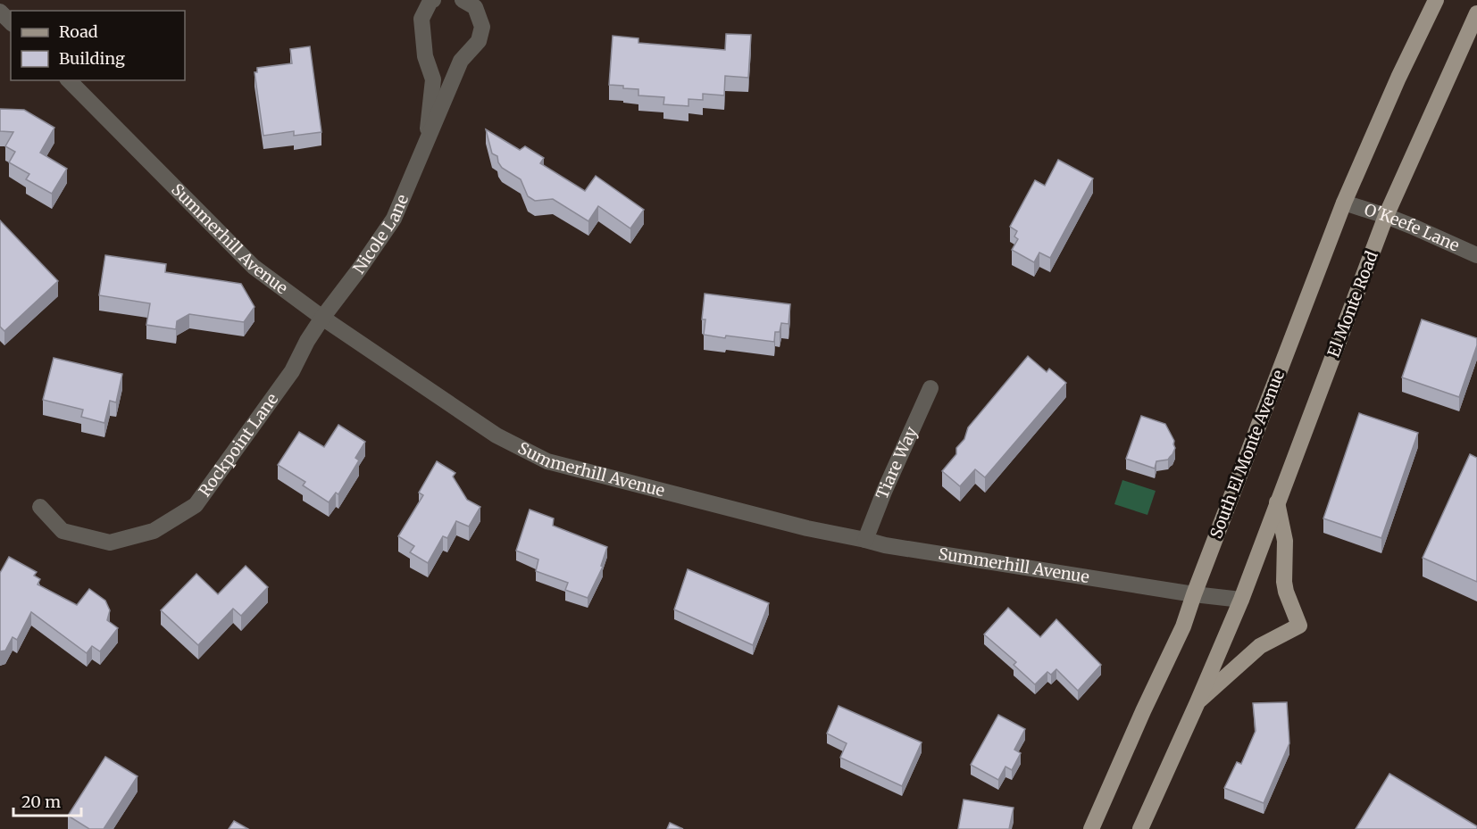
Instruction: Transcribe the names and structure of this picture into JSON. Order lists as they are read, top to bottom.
{
  "streets": {
    "main road": ["El Monte Road", "South El Monte Avenue"],
    "street": [
      "O'Keefe Lane",
      "Nicole Lane",
      "Summerhill Avenue",
      "Rockpoint Lane",
      "Tiare Way"
    ]
  },
  "crossings": [
    ["O'Keefe Lane", "El Monte Road"],
    ["O'Keefe Lane", "South El Monte Avenue"],
    ["Nicole Lane", "Summerhill Avenue"],
    ["Nicole Lane", "Rockpoint Lane"],
    ["Summerhill Avenue", "El Monte Road"],
    ["Summerhill Avenue", "Rockpoint Lane"],
    ["Summerhill Avenue", "South El Monte Avenue"],
    ["Summerhill Avenue", "Tiare Way"]
  ],
  "legend": ["Road", "Building"],
  "scale_bar": "20 m"
}
